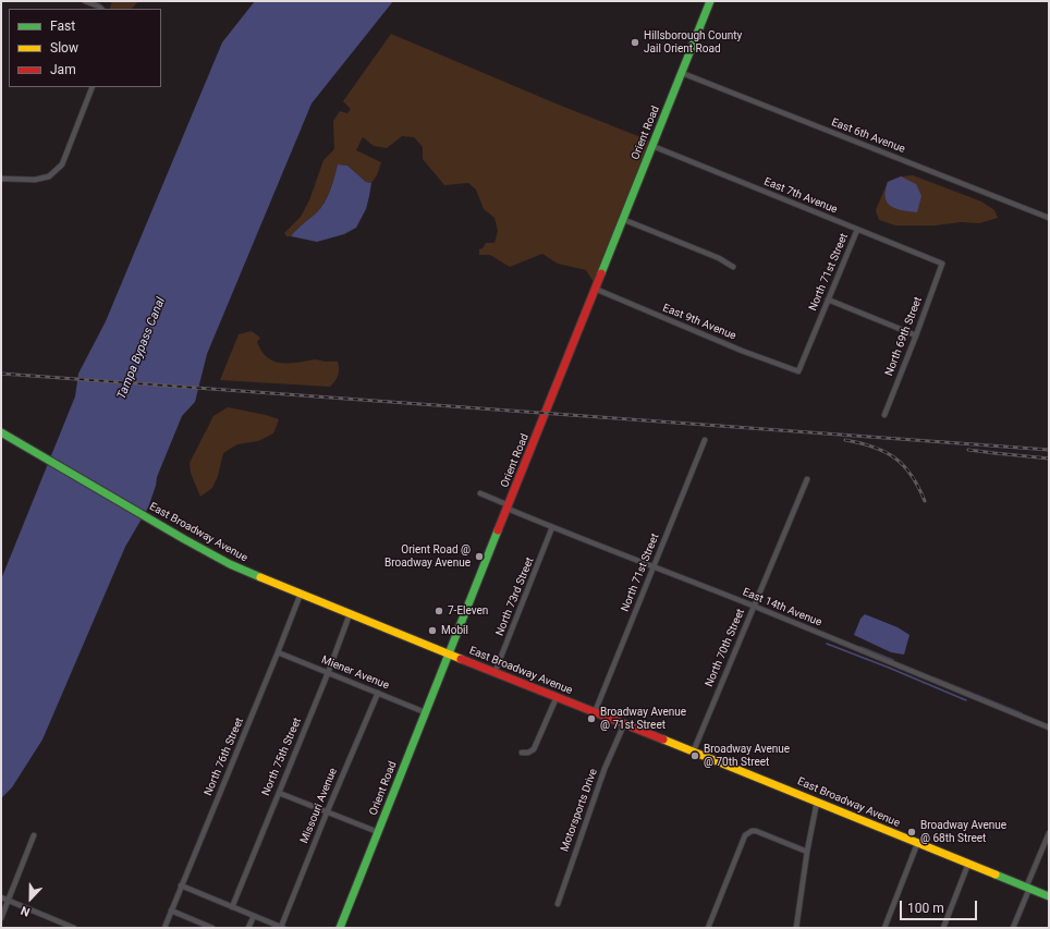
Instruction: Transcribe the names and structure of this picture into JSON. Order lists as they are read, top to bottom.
{
  "streets": {
    "main road": ["Orient Road", "East Broadway Avenue"],
    "street": [
      "East 6th Avenue",
      "East 7th Avenue",
      "North 71st Street",
      "East 9th Avenue",
      "North 69th Street",
      "North 73rd Street",
      "East 14th Avenue",
      "North 70th Street",
      "Miener Avenue",
      "North 76th Street",
      "North 75th Street",
      "Missouri Avenue",
      "Motorsports Drive"
    ]
  },
  "crossings": [
    ["Orient Road", "East 6th Avenue"],
    ["Orient Road", "East 7th Avenue"],
    ["Orient Road", "East 9th Avenue"],
    ["Orient Road", "East Broadway Avenue"],
    ["Orient Road", "East 14th Avenue"],
    ["Orient Road", "Miener Avenue"],
    ["East 7th Avenue", "North 71st Street"],
    ["East 7th Avenue", "North 69th Street"],
    ["North 71st Street", "East 9th Avenue"],
    ["North 71st Street", "East Broadway Avenue"],
    ["North 71st Street", "East 14th Avenue"],
    ["East Broadway Avenue", "North 73rd Street"],
    ["East Broadway Avenue", "North 70th Street"],
    ["East Broadway Avenue", "North 76th Street"],
    ["East Broadway Avenue", "North 75th Street"],
    ["East Broadway Avenue", "Motorsports Drive"],
    ["North 73rd Street", "East 14th Avenue"],
    ["East 14th Avenue", "North 70th Street"],
    ["Miener Avenue", "North 76th Street"],
    ["Miener Avenue", "North 75th Street"],
    ["Miener Avenue", "Missouri Avenue"]
  ],
  "water": ["Tampa Bypass Canal"],
  "places": [
    "Hillsborough County Jail Orient Road",
    "Orient Road @ Broadway Avenue",
    "7-Eleven",
    "Mobil",
    "Broadway Avenue @ 71st Street",
    "Broadway Avenue @ 70th Street",
    "Broadway Avenue @ 68th Street"
  ],
  "legend": ["Fast", "Slow", "Jam"],
  "scale_bar": "100 m",
  "north": "bottom"
}
